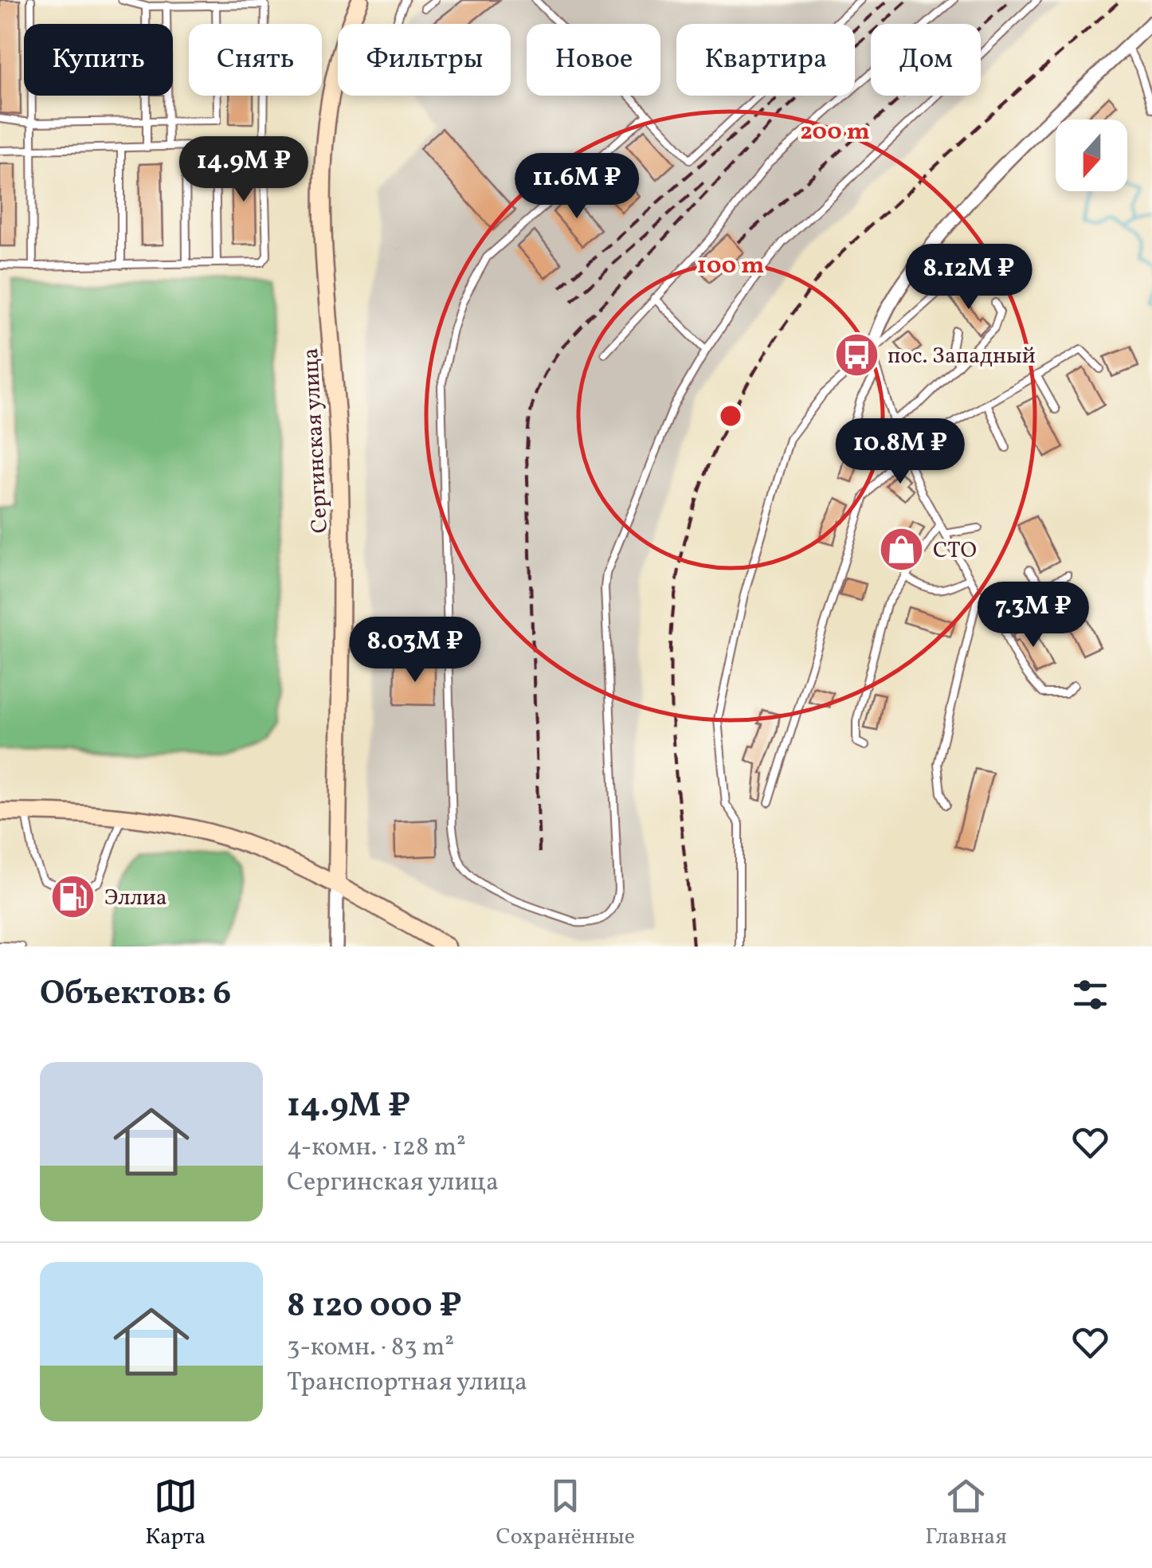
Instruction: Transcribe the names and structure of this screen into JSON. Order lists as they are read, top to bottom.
{
  "streets": {
    "main road": ["Сергинская улица"]
  },
  "places": {
    "bus stop": ["пос. Западный"],
    "shop": ["СТО"],
    "fuel station": ["Эллиа"]
  },
  "north": "bottom",
  "page": {
    "chip": [
      "Купить",
      "Снять",
      "Фильтры",
      "Новое",
      "Квартира",
      "Дом"
    ],
    "price": [
      "14.9M ₽",
      "11.6M ₽",
      "8.12M ₽",
      "10.8M ₽",
      "7.3M ₽",
      "8.03M ₽"
    ],
    "heading": "Объектов: 6",
    "list": [
      {
        "name": "14.9M ₽",
        "note": "4-комн. · 128 m² · Сергинская улица"
      },
      {
        "name": "8 120 000 ₽",
        "note": "3-комн. · 83 m² · Транспортная улица"
      }
    ],
    "tabs": ["Карта", "Сохранённые", "Главная"]
  },
  "rings": ["200 m", "100 m"]
}
